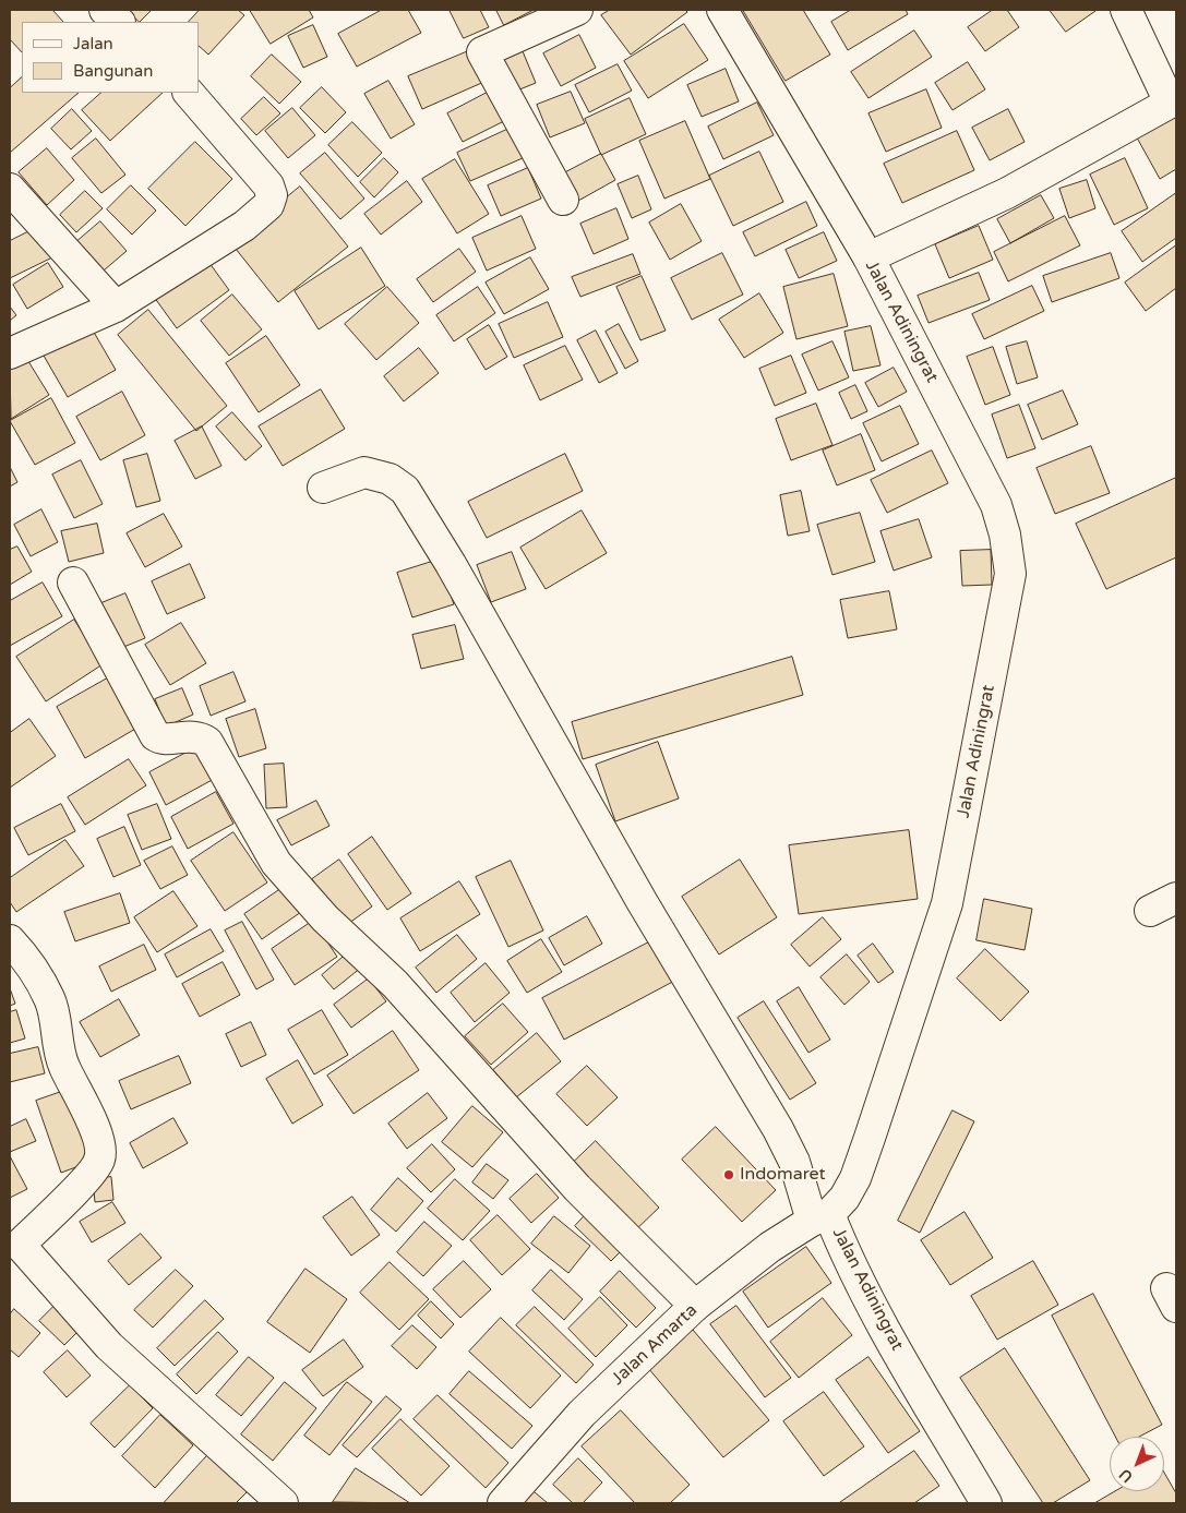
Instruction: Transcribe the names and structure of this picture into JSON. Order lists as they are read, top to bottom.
{
  "streets": {
    "street": ["Jalan Adiningrat", "Jalan Amarta"]
  },
  "crossings": [
    ["Jalan Adiningrat", "Jalan Amarta"]
  ],
  "places": ["Indomaret"],
  "legend": ["Jalan", "Bangunan"],
  "north": "bottom left"
}
